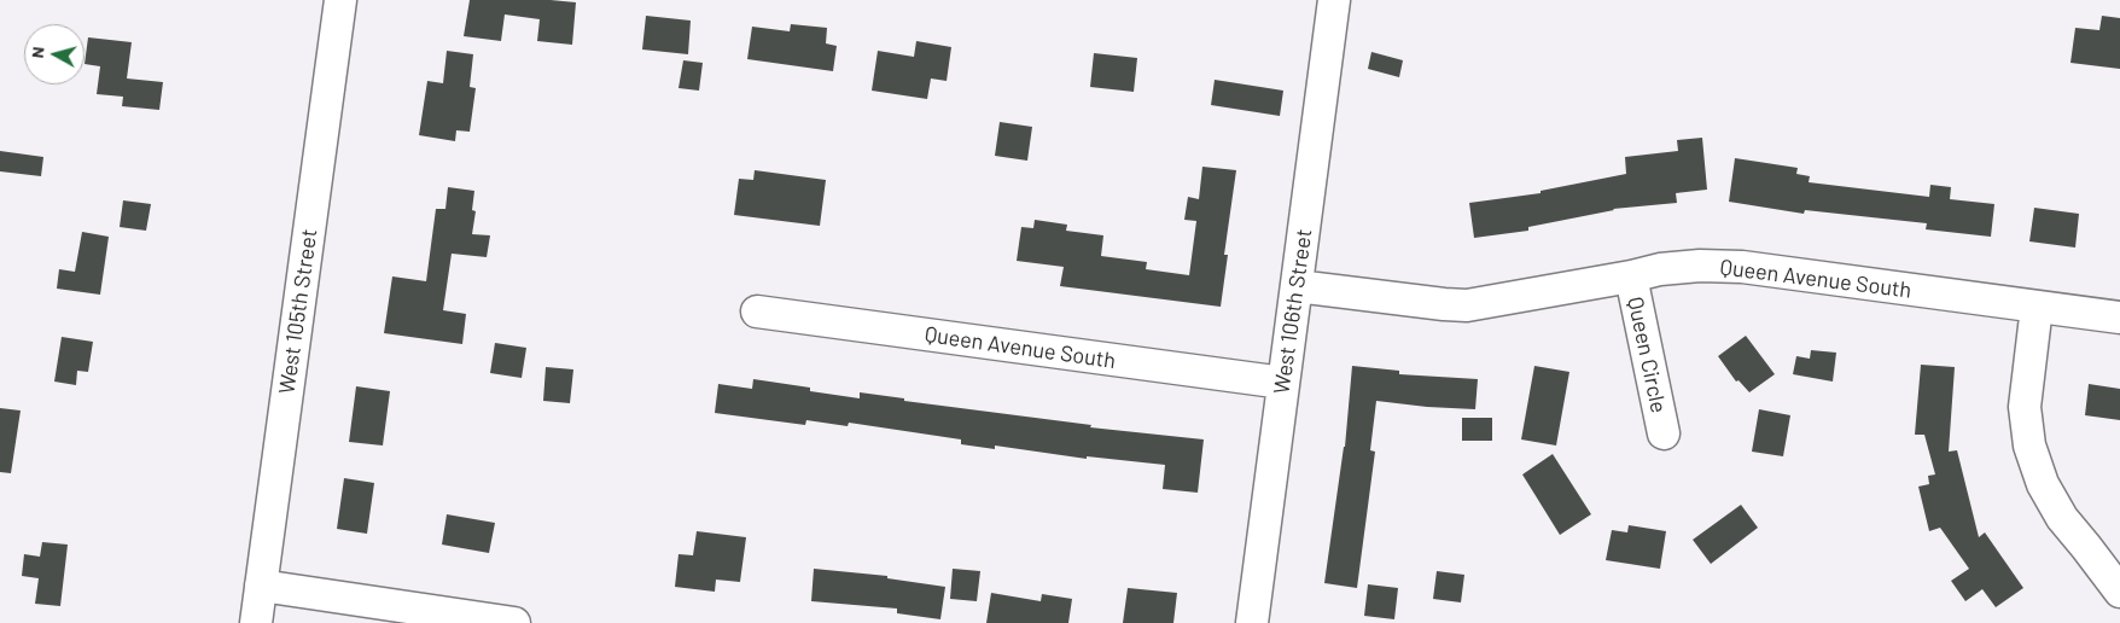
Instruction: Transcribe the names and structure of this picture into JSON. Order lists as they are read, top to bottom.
{
  "streets": {
    "street": [
      "Queen Avenue South",
      "West 105th Street",
      "West 106th Street",
      "Queen Circle"
    ]
  },
  "crossings": [
    ["Queen Avenue South", "West 106th Street"],
    ["Queen Avenue South", "Queen Circle"]
  ],
  "north": "left"
}
